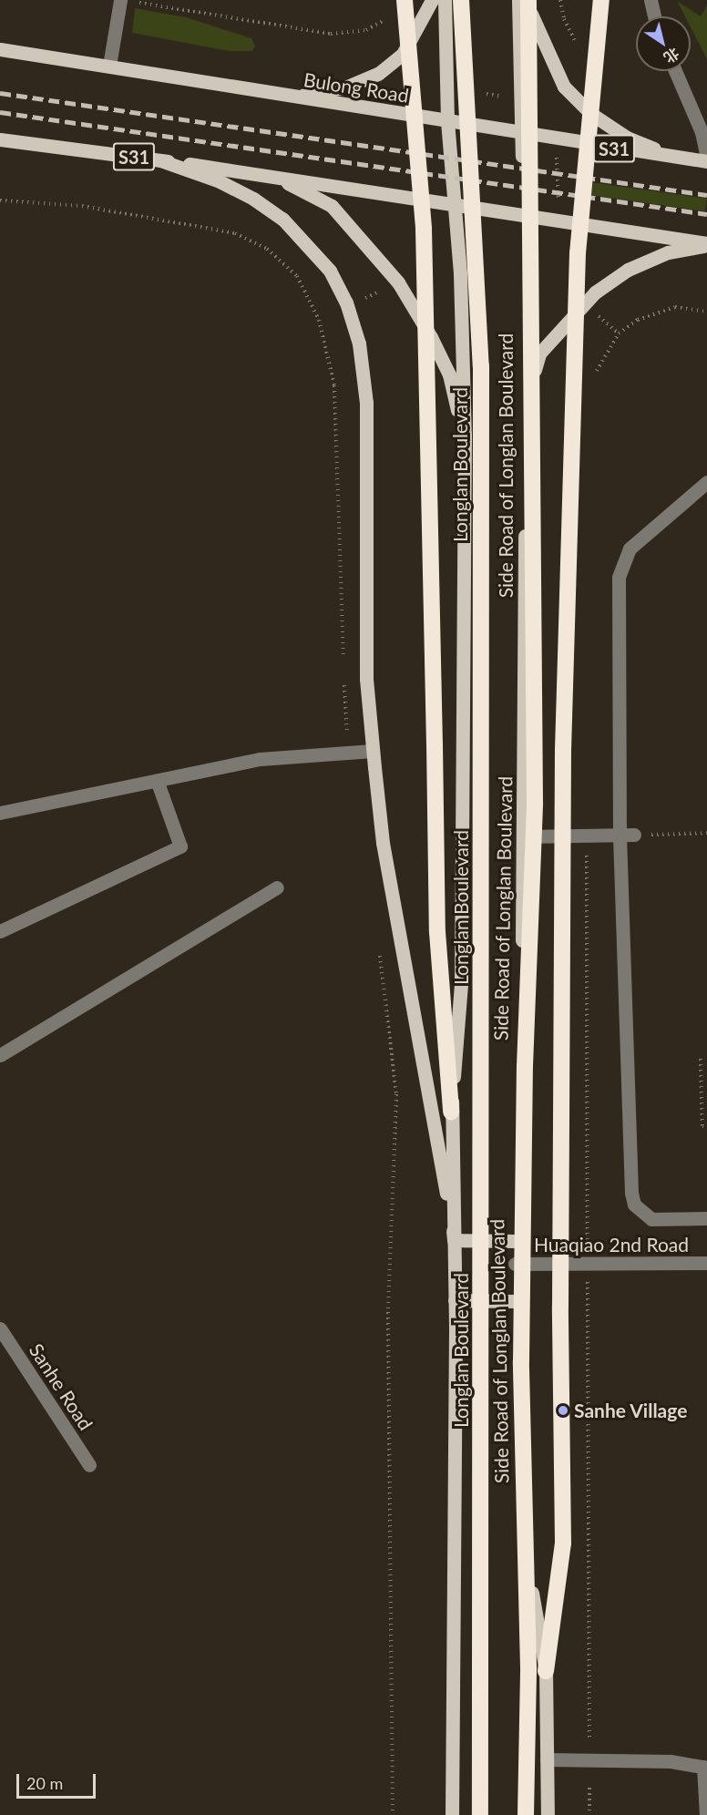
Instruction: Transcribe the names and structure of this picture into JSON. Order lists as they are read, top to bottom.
{
  "streets": {
    "highway": ["Longlan Boulevard"],
    "main road": ["Bulong Road", "S31", "Side Road of Longlan Boulevard"],
    "street": ["Huaqiao 2nd Road", "Sanhe Road"]
  },
  "crossings": [
    ["Bulong Road", "Side Road of Longlan Boulevard"],
    ["S31", "Side Road of Longlan Boulevard"],
    ["Side Road of Longlan Boulevard", "Huaqiao 2nd Road"]
  ],
  "places": ["Sanhe Village"],
  "scale_bar": "20 m",
  "north": "bottom right"
}
